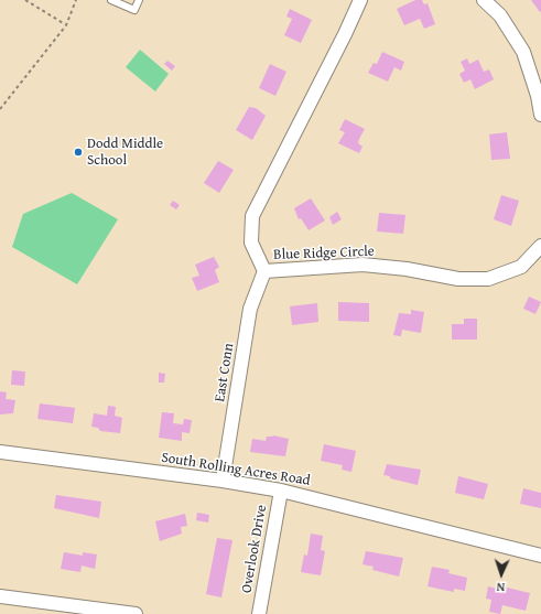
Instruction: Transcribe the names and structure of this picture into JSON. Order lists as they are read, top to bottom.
{
  "streets": {
    "street": [
      "Blue Ridge Circle",
      "East Conn",
      "South Rolling Acres Road",
      "Overlook Drive"
    ]
  },
  "crossings": [
    ["Blue Ridge Circle", "East Conn"],
    ["East Conn", "South Rolling Acres Road"],
    ["South Rolling Acres Road", "Overlook Drive"]
  ],
  "places": ["Dodd Middle School"],
  "north": "bottom"
}
